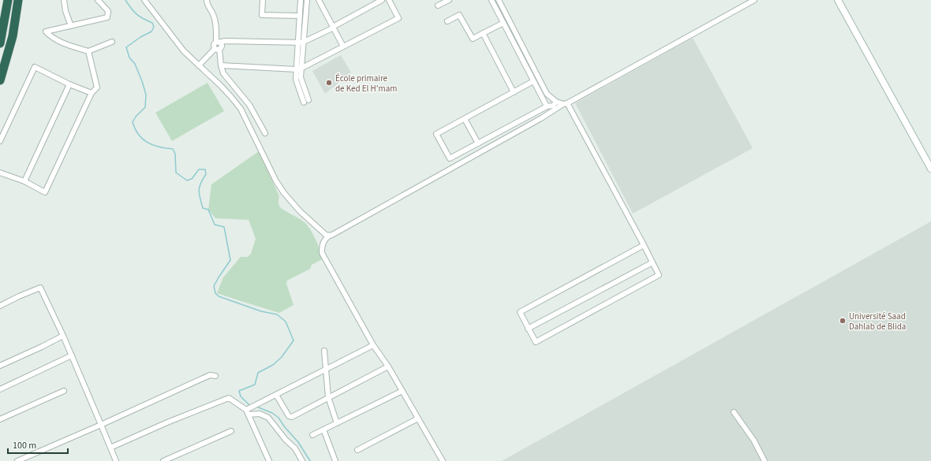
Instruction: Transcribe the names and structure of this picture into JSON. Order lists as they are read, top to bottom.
{
  "places": ["École primaire de Ked El H'mam", "Université Saad Dahlab de Blida"],
  "scale_bar": "100 m"
}
